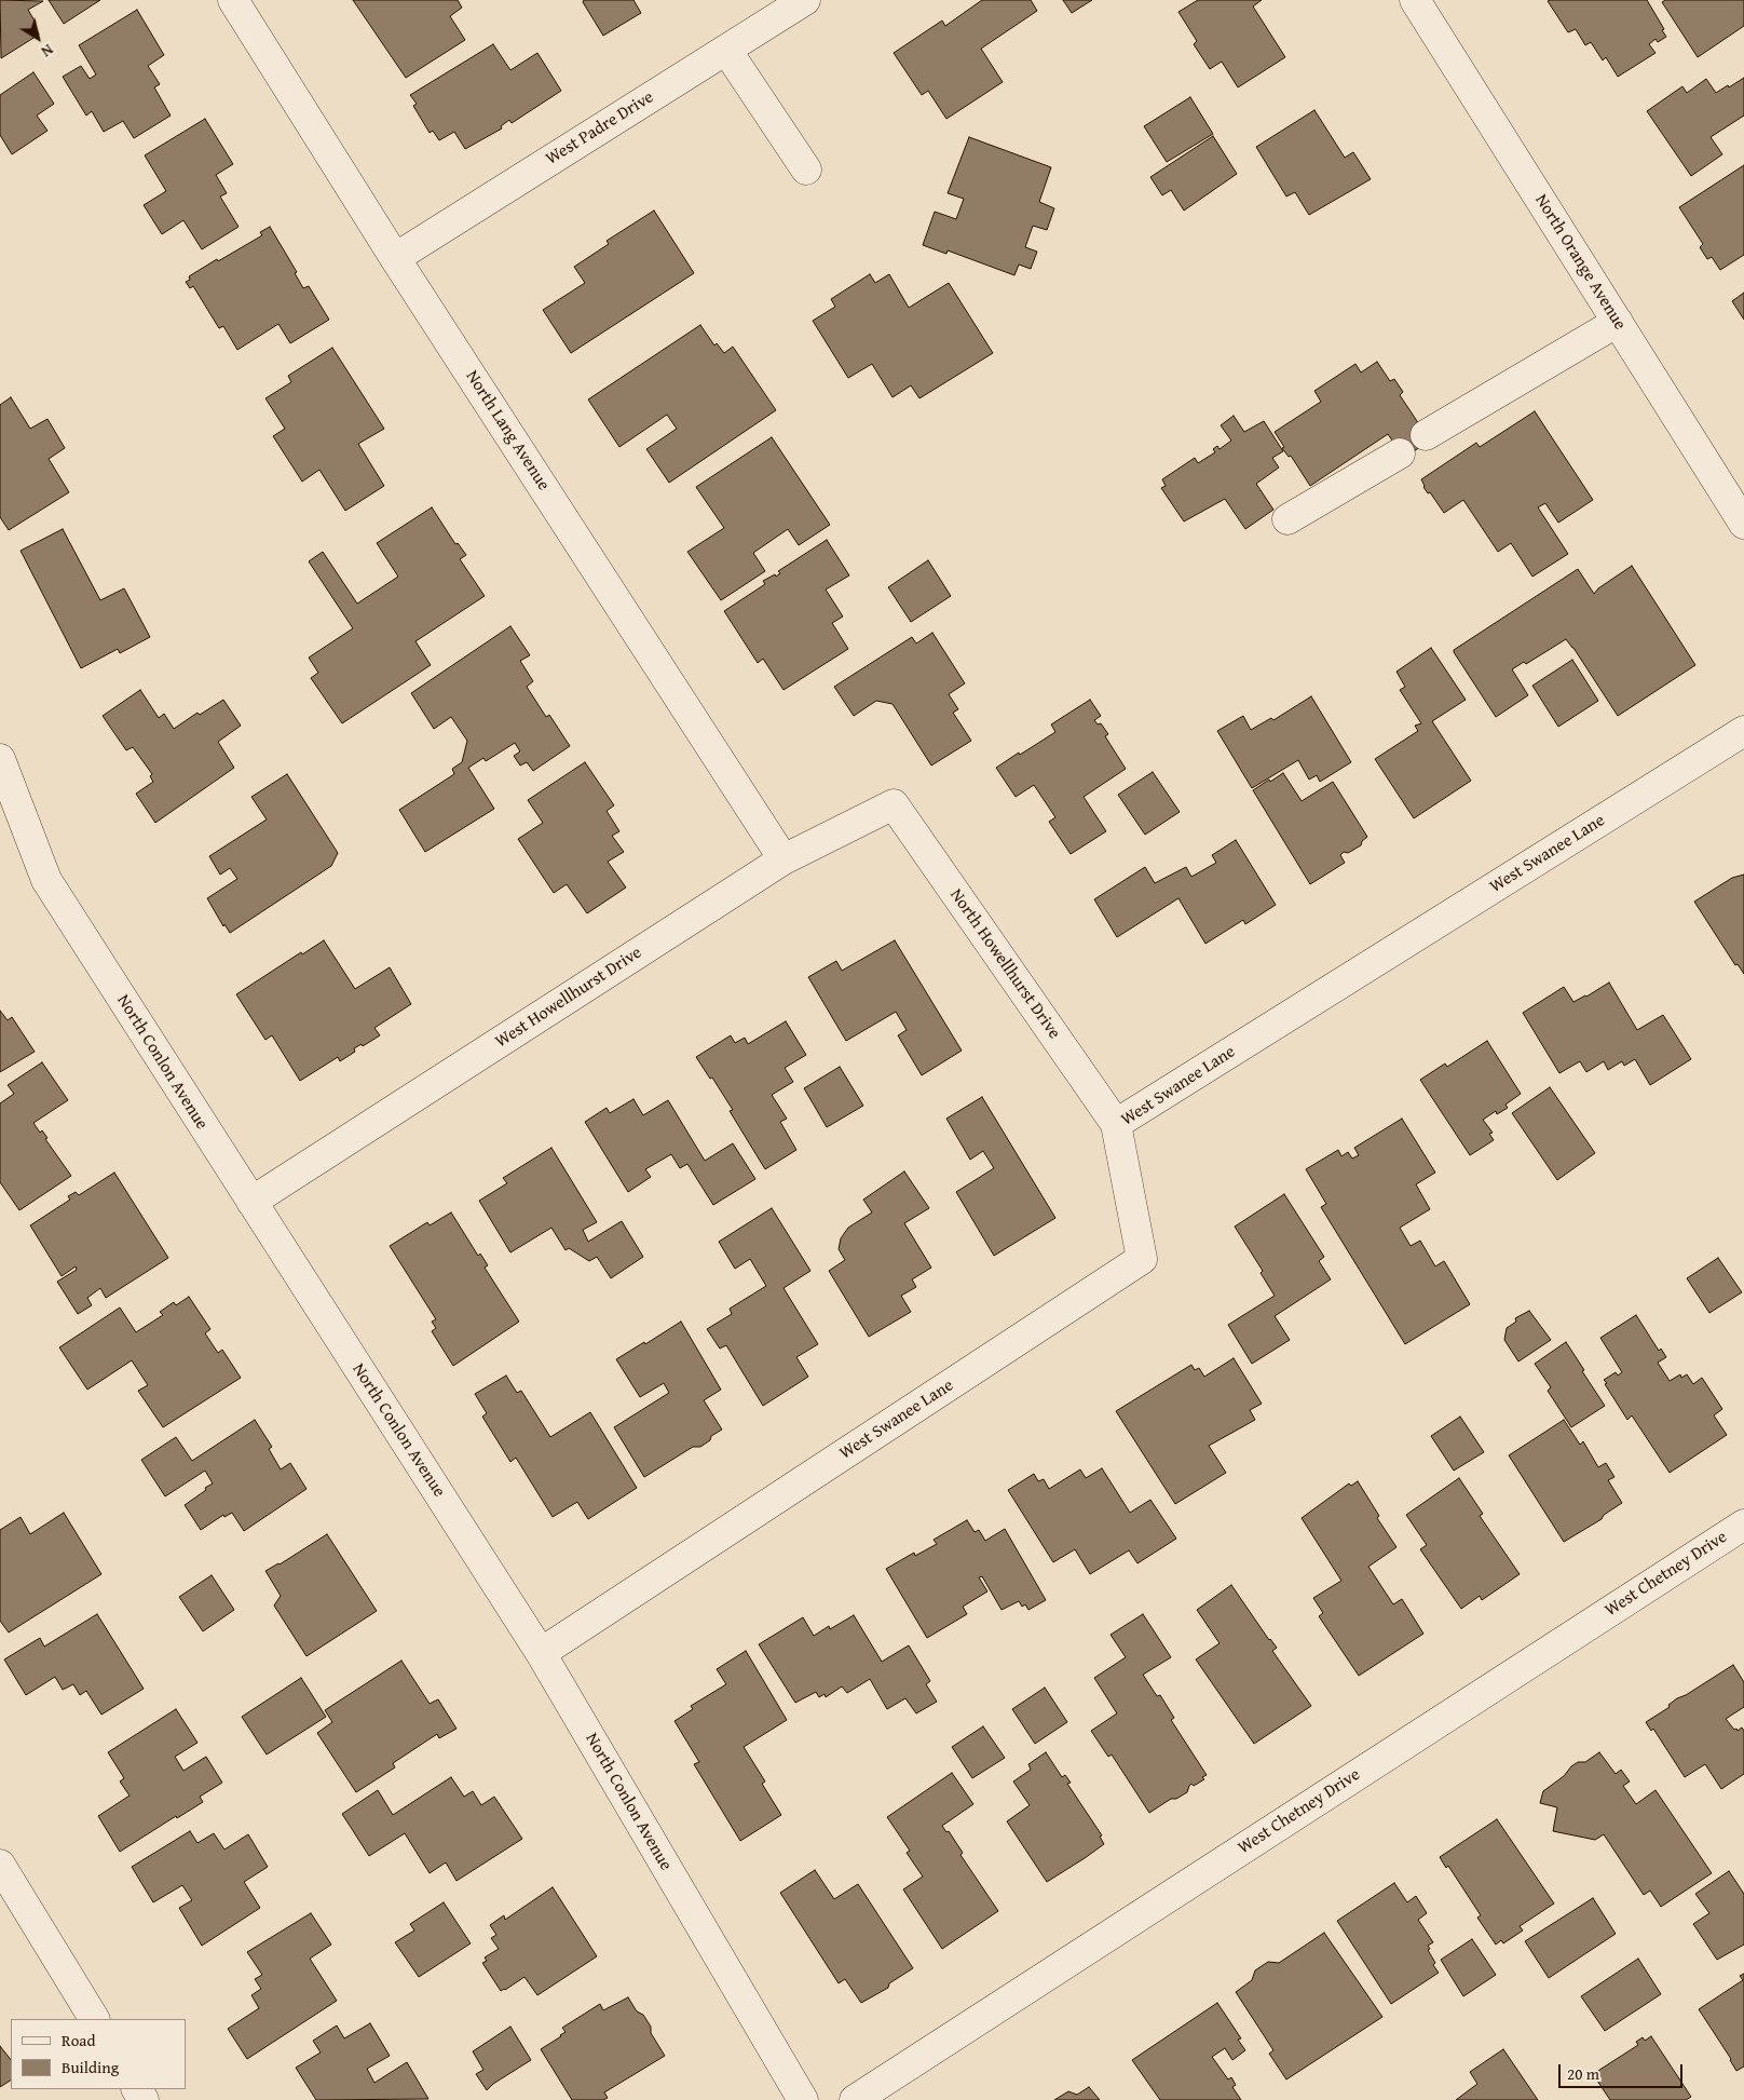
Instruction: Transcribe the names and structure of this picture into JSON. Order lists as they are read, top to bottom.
{
  "streets": {
    "street": [
      "West Padre Drive",
      "North Orange Avenue",
      "North Lang Avenue",
      "West Swanee Lane",
      "North Howellhurst Drive",
      "West Howellhurst Drive",
      "North Conlon Avenue",
      "West Chetney Drive"
    ]
  },
  "crossings": [
    ["West Padre Drive", "North Lang Avenue"],
    ["North Lang Avenue", "West Howellhurst Drive"],
    ["West Swanee Lane", "North Howellhurst Drive"],
    ["West Swanee Lane", "North Conlon Avenue"],
    ["North Howellhurst Drive", "West Howellhurst Drive"],
    ["West Howellhurst Drive", "North Conlon Avenue"]
  ],
  "legend": ["Road", "Building"],
  "scale_bar": "20 m",
  "north": "bottom right"
}
